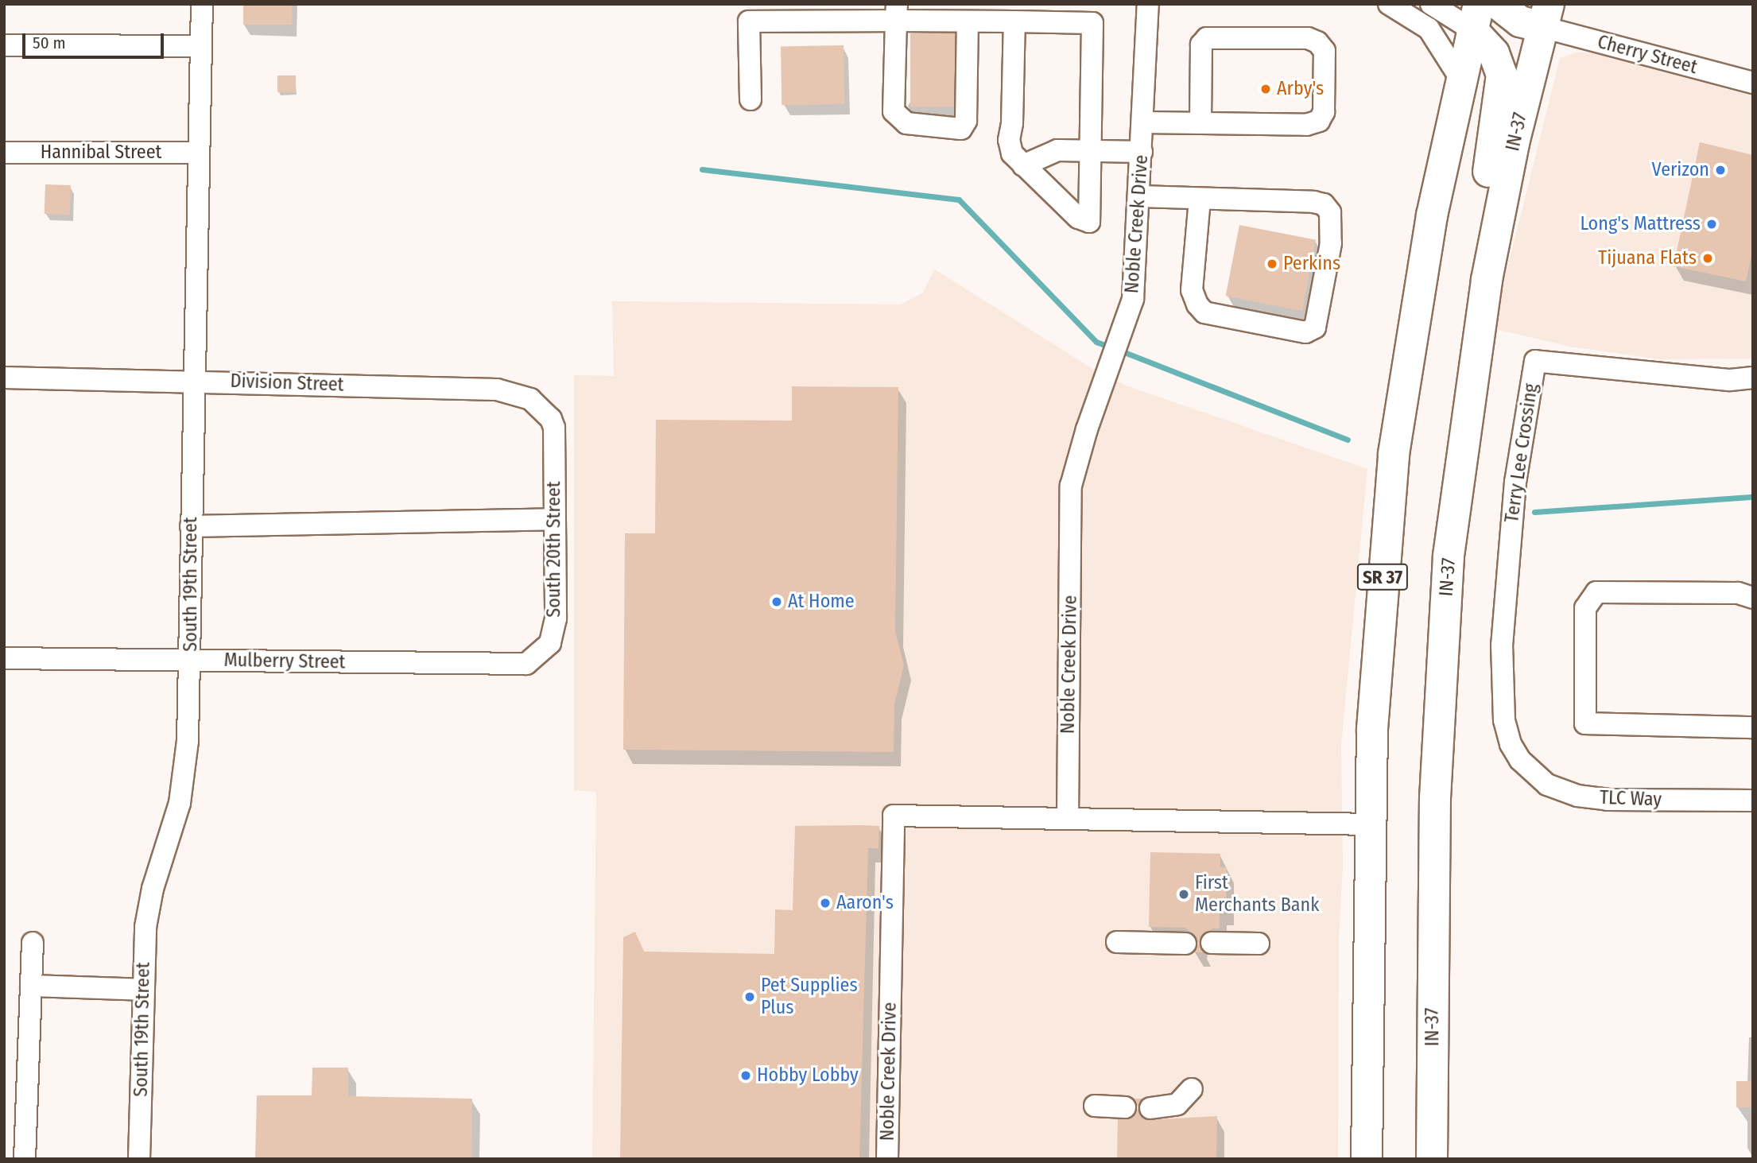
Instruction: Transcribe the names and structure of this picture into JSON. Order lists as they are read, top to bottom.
{
  "streets": {
    "highway": ["IN-37", "SR 37"],
    "street": [
      "Cherry Street",
      "Hannibal Street",
      "Noble Creek Drive",
      "Division Street",
      "Terry Lee Crossing",
      "South 20th Street",
      "South 19th Street",
      "Mulberry Street",
      "TLC Way"
    ]
  },
  "crossings": [
    ["Cherry Street", "IN-37"],
    ["Hannibal Street", "South 19th Street"],
    ["Division Street", "South 20th Street"],
    ["Division Street", "South 19th Street"],
    ["Terry Lee Crossing", "TLC Way"],
    ["South 20th Street", "Mulberry Street"],
    ["South 19th Street", "Mulberry Street"]
  ],
  "places": [
    "Arby's",
    "Verizon",
    "Long's Mattress",
    "Tijuana Flats",
    "Perkins",
    "At Home",
    "First Merchants Bank",
    "Aaron's",
    "Pet Supplies Plus",
    "Hobby Lobby"
  ],
  "scale_bar": "50 m"
}
